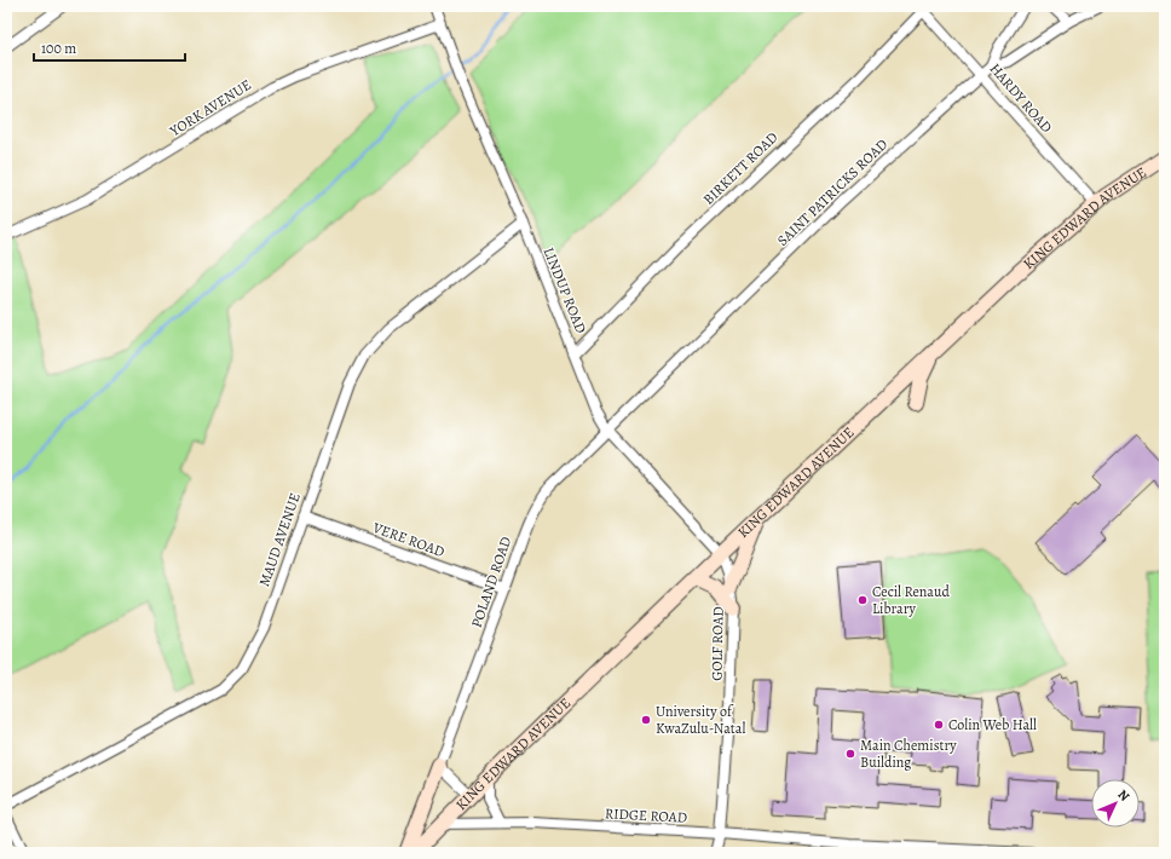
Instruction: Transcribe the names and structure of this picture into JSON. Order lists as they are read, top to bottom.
{
  "streets": {
    "street": [
      "HARDY ROAD",
      "YORK AVENUE",
      "BIRKETT ROAD",
      "SAINT PATRICKS ROAD",
      "KING EDWARD AVENUE",
      "LINDUP ROAD",
      "MAUD AVENUE",
      "VERE ROAD",
      "POLAND ROAD",
      "GOLF ROAD",
      "RIDGE ROAD"
    ]
  },
  "crossings": [
    ["HARDY ROAD", "BIRKETT ROAD"],
    ["HARDY ROAD", "SAINT PATRICKS ROAD"],
    ["HARDY ROAD", "KING EDWARD AVENUE"],
    ["YORK AVENUE", "LINDUP ROAD"],
    ["BIRKETT ROAD", "LINDUP ROAD"],
    ["SAINT PATRICKS ROAD", "LINDUP ROAD"],
    ["SAINT PATRICKS ROAD", "POLAND ROAD"],
    ["KING EDWARD AVENUE", "LINDUP ROAD"],
    ["KING EDWARD AVENUE", "GOLF ROAD"],
    ["KING EDWARD AVENUE", "RIDGE ROAD"],
    ["LINDUP ROAD", "MAUD AVENUE"],
    ["LINDUP ROAD", "POLAND ROAD"],
    ["LINDUP ROAD", "GOLF ROAD"],
    ["MAUD AVENUE", "VERE ROAD"],
    ["VERE ROAD", "POLAND ROAD"],
    ["GOLF ROAD", "RIDGE ROAD"]
  ],
  "places": [
    "Cecil Renaud Library",
    "University of KwaZulu-Natal",
    "Colin Web Hall",
    "Main Chemistry Building"
  ],
  "scale_bar": "100 m",
  "north": "top right"
}
